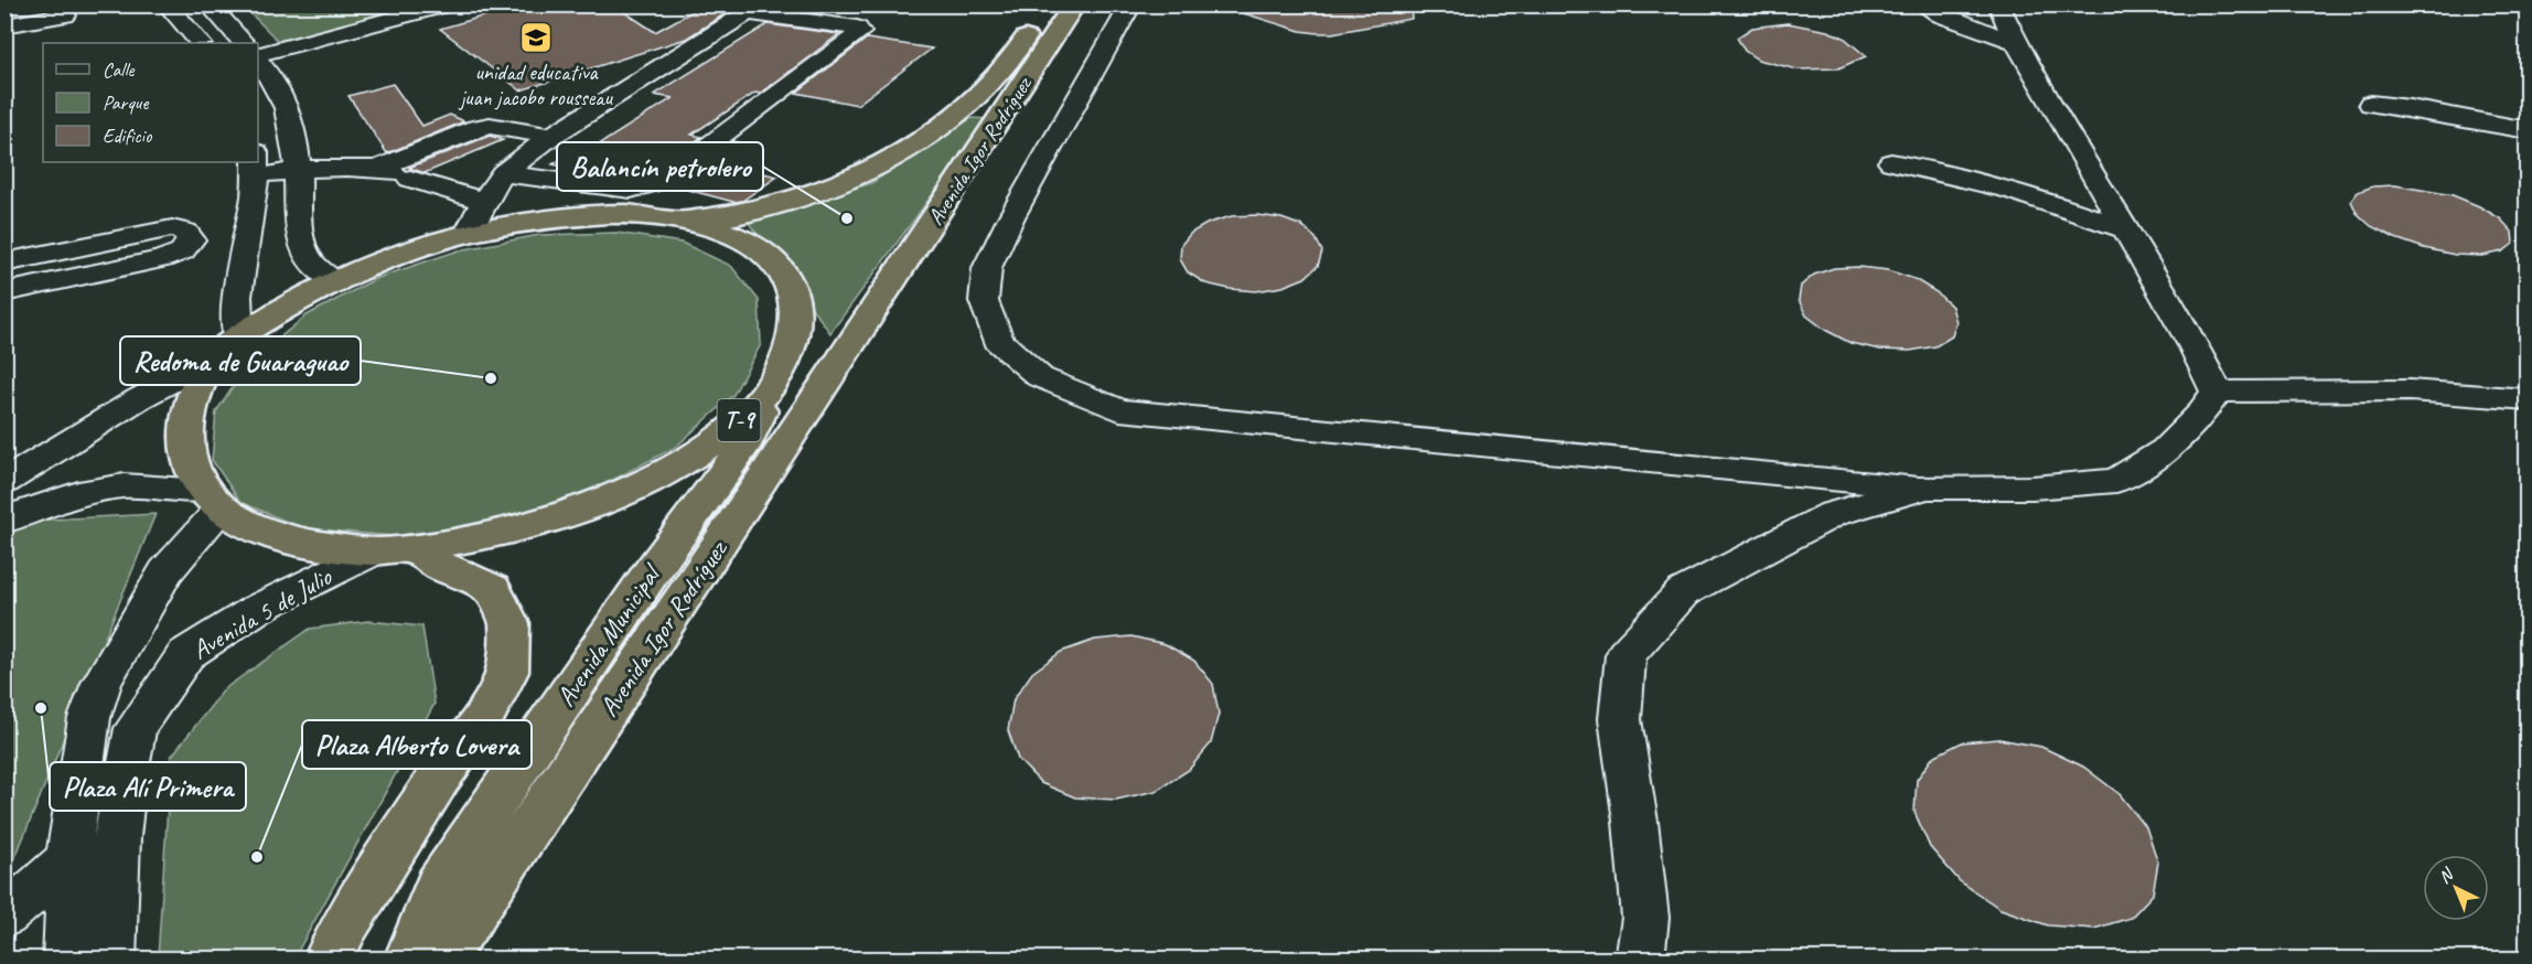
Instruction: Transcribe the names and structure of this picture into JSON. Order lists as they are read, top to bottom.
{
  "streets": {
    "highway": ["Avenida Igor Rodríguez", "T-9", "Avenida Municipal"],
    "street": ["Avenida 5 de Julio"]
  },
  "crossings": [
    ["Avenida Igor Rodríguez", "T-9"],
    ["Avenida Igor Rodríguez", "Avenida Municipal"],
    ["T-9", "Avenida 5 de Julio"],
    ["T-9", "Avenida Municipal"]
  ],
  "places": {
    "school or university": ["unidad educativa juan jacobo rousseau"],
    "other": [
      "Balancín petrolero",
      "Redoma de Guaraguao",
      "Plaza Alí Primera",
      "Plaza Alberto Lovera"
    ]
  },
  "legend": ["Calle", "Parque", "Edificio"],
  "north": "top left"
}
